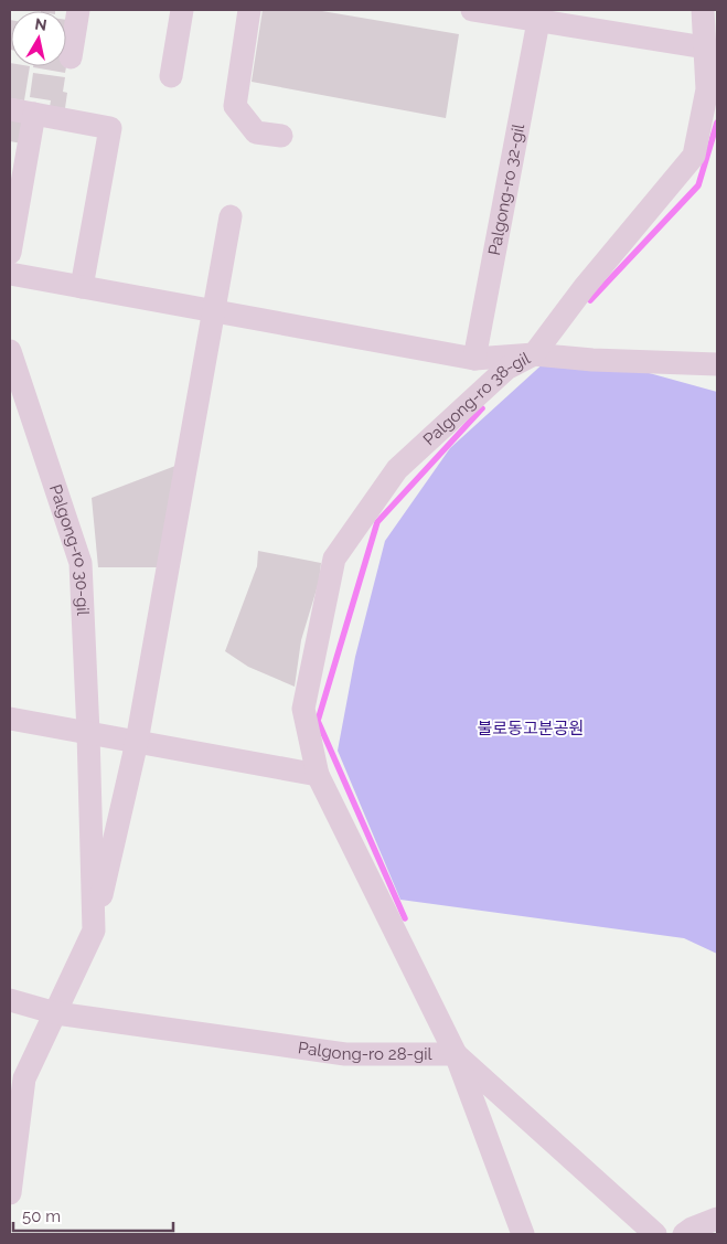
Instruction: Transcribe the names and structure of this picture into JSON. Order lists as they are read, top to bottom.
{
  "streets": {
    "street": [
      "Palgong-ro 32-gil",
      "Palgong-ro 38-gil",
      "Palgong-ro 30-gil",
      "Palgong-ro 28-gil"
    ]
  },
  "crossings": [
    ["Palgong-ro 38-gil", "Palgong-ro 28-gil"],
    ["Palgong-ro 30-gil", "Palgong-ro 28-gil"]
  ],
  "parks": ["불로동고분공원"],
  "scale_bar": "50 m",
  "north": "top"
}
